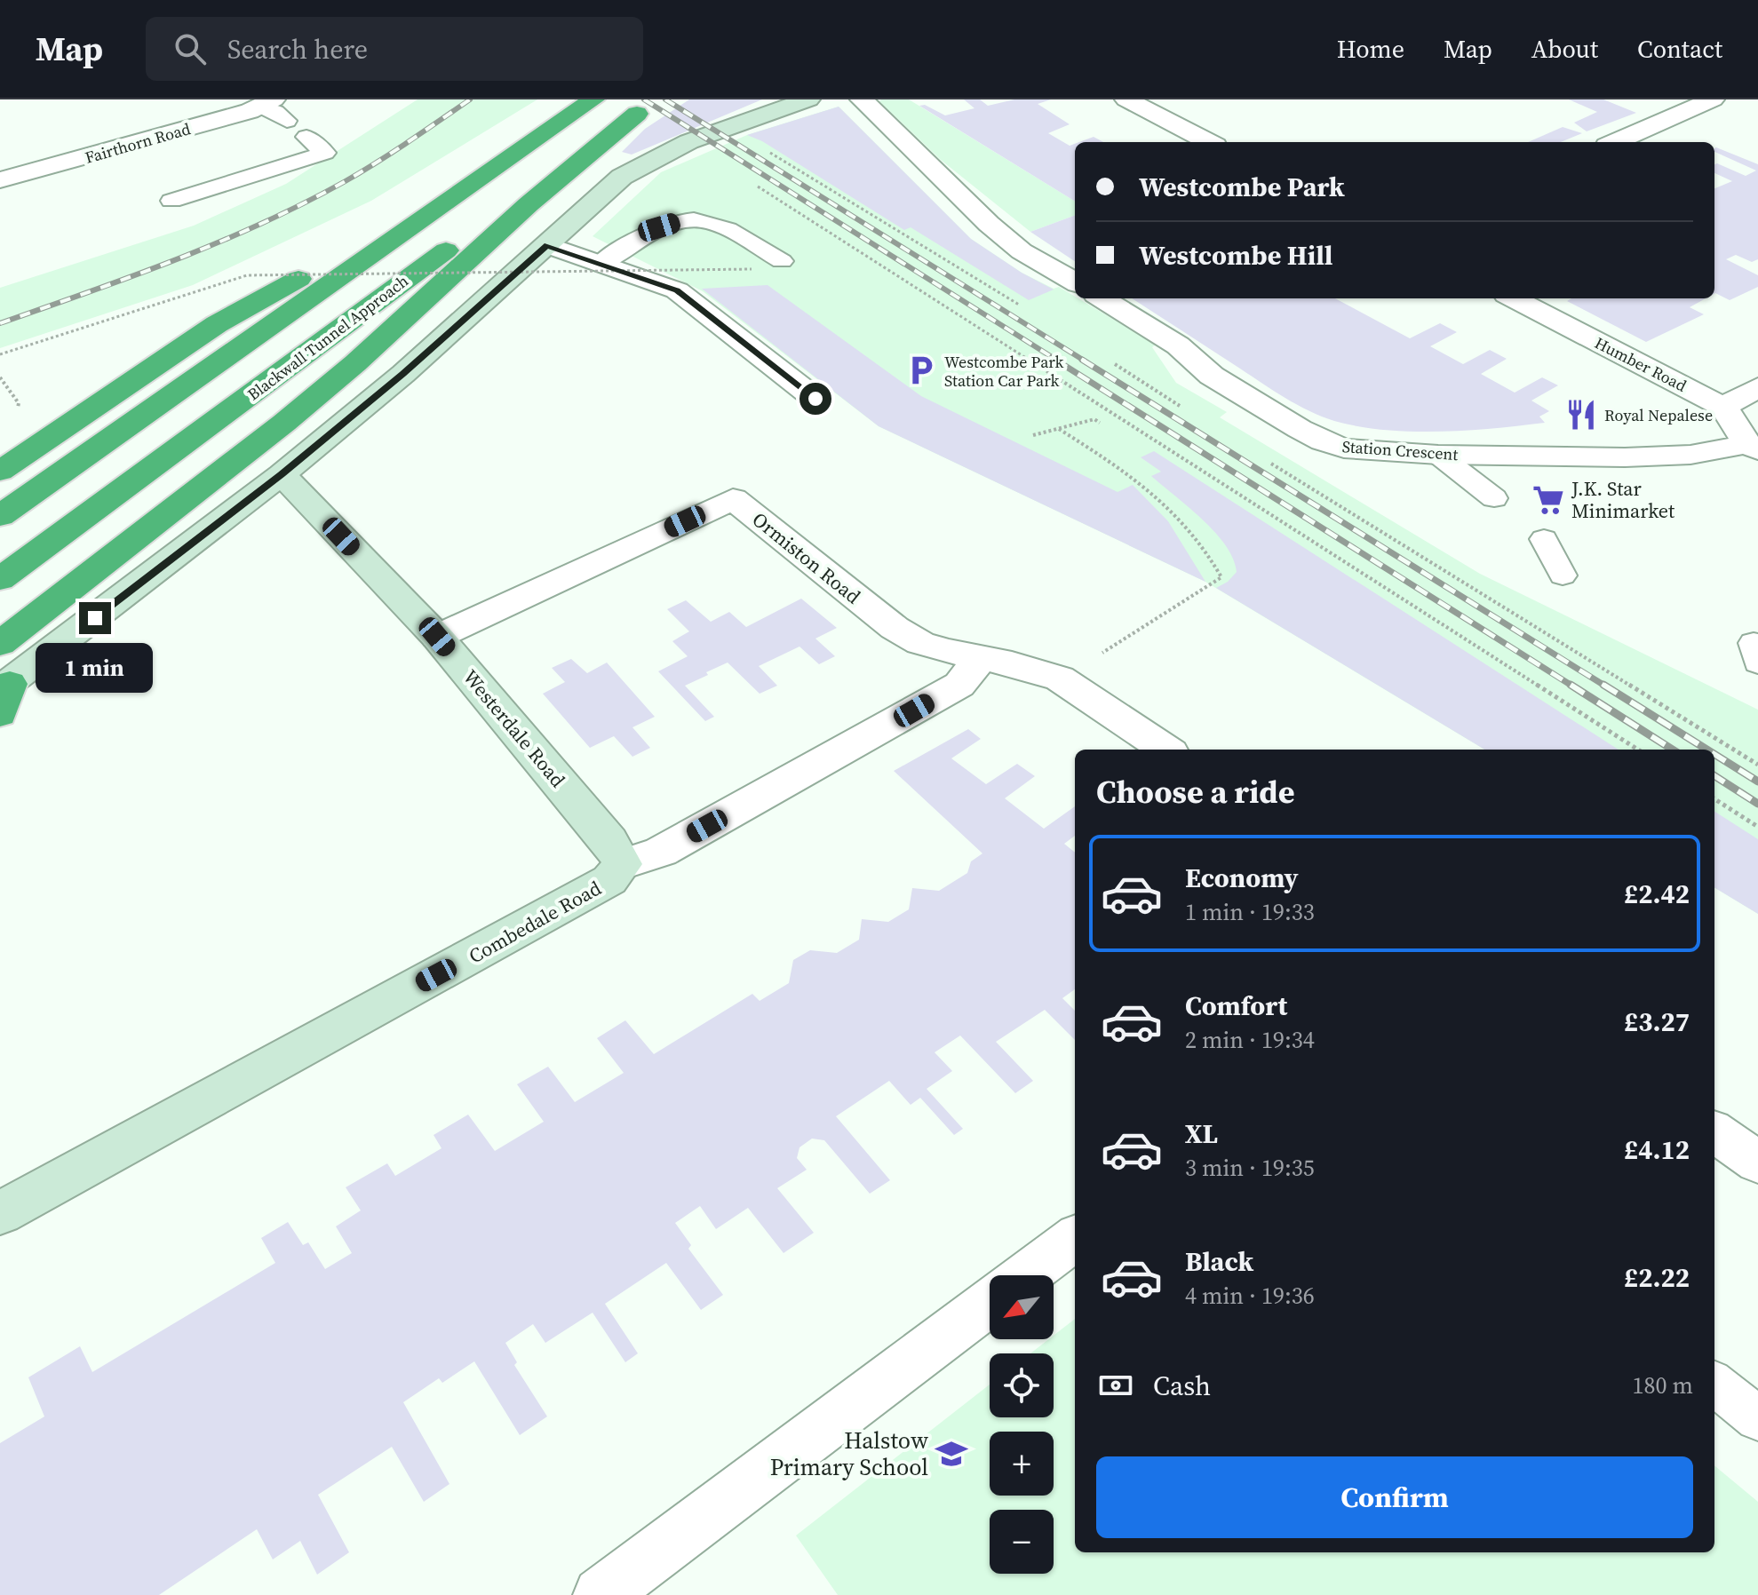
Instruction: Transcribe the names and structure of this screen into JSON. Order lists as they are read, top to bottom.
{
  "streets": {
    "highway": ["Blackwall Tunnel Approach"],
    "street": [
      "Fairthorn Road",
      "Humber Road",
      "Station Crescent",
      "Ormiston Road",
      "Westerdale Road",
      "Combedale Road"
    ]
  },
  "crossings": [
    ["Humber Road", "Station Crescent"],
    ["Ormiston Road", "Westerdale Road"],
    ["Ormiston Road", "Combedale Road"],
    ["Westerdale Road", "Combedale Road"]
  ],
  "places": {
    "parking": ["Westcombe Park Station Car Park"],
    "restaurant": ["Royal Nepalese"],
    "supermarket": ["J.K. Star Minimarket"],
    "school or university": ["Halstow Primary School"]
  },
  "north": "bottom left",
  "page": {
    "header": "Map",
    "search": "Search here",
    "nav": [
      "Home",
      "Map",
      "About",
      "Contact"
    ],
    "banner": ["Westcombe Park", "Westcombe Hill"],
    "bubble": "1 min",
    "heading": "Choose a ride",
    "list": [
      {
        "name": "Economy",
        "note": "1 min · 19:33",
        "value": "£2.42"
      },
      {
        "name": "Comfort",
        "note": "2 min · 19:34",
        "value": "£3.27"
      },
      {
        "name": "XL",
        "note": "3 min · 19:35",
        "value": "£4.12"
      },
      {
        "name": "Black",
        "note": "4 min · 19:36",
        "value": "£2.22"
      }
    ],
    "map_buttons": ["+", "−"],
    "pay": ["Cash", "180 m"],
    "buttons": "Confirm"
  }
}
